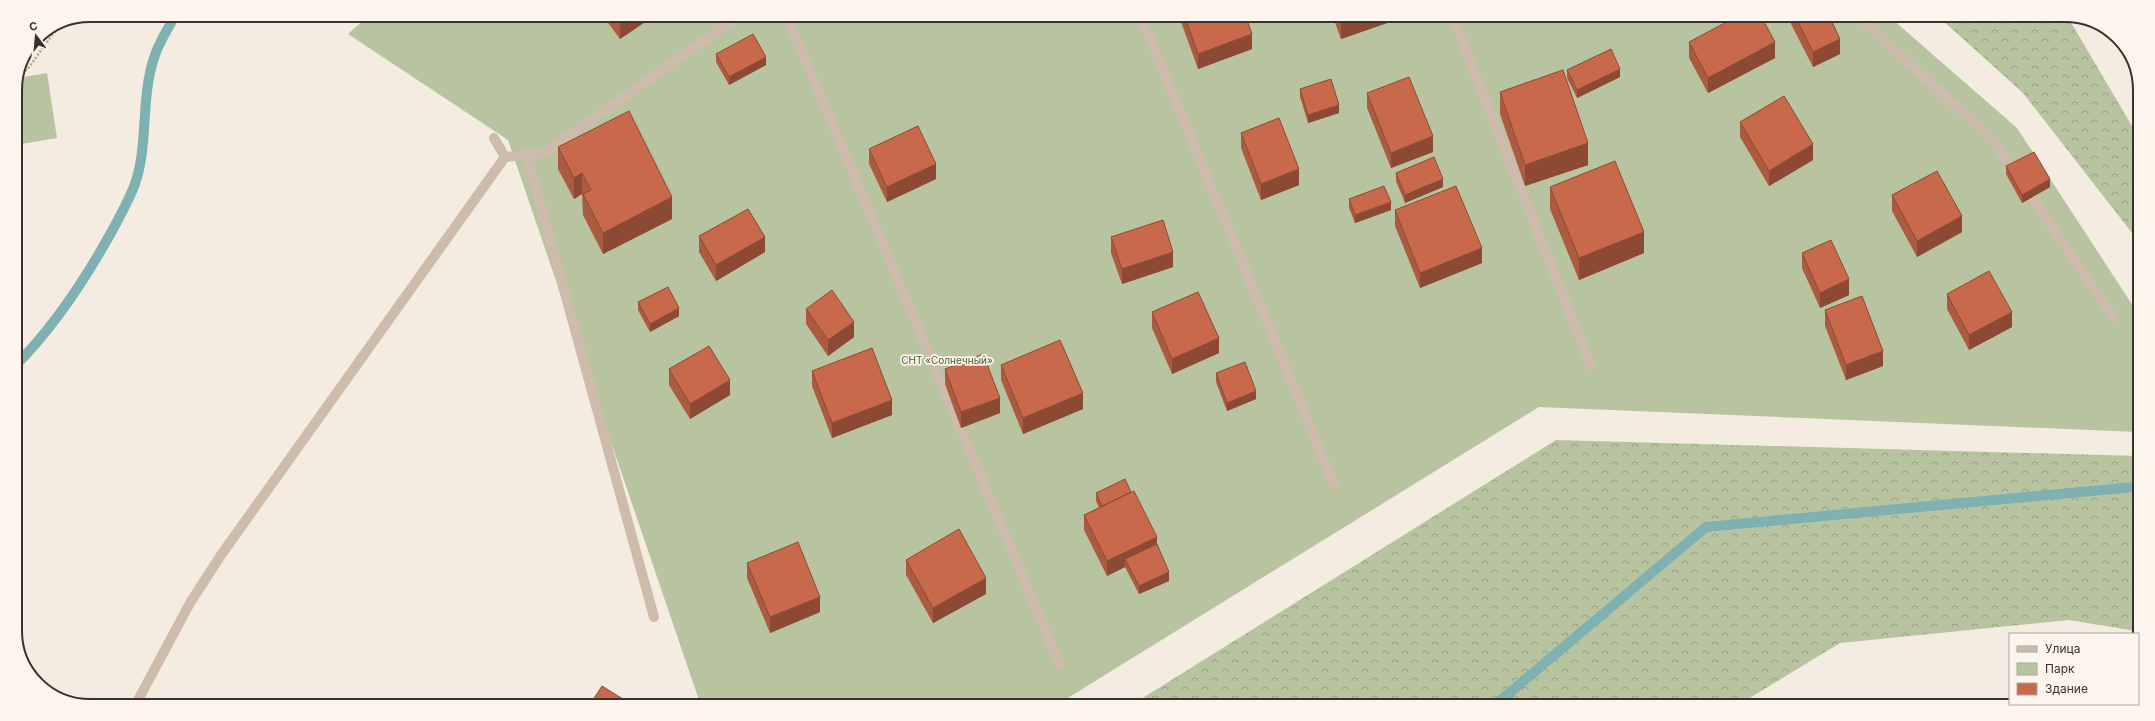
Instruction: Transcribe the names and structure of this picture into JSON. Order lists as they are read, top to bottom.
{
  "parks": ["СНТ «Солнечный»"],
  "legend": ["Улица", "Парк", "Здание"],
  "north": "top"
}
